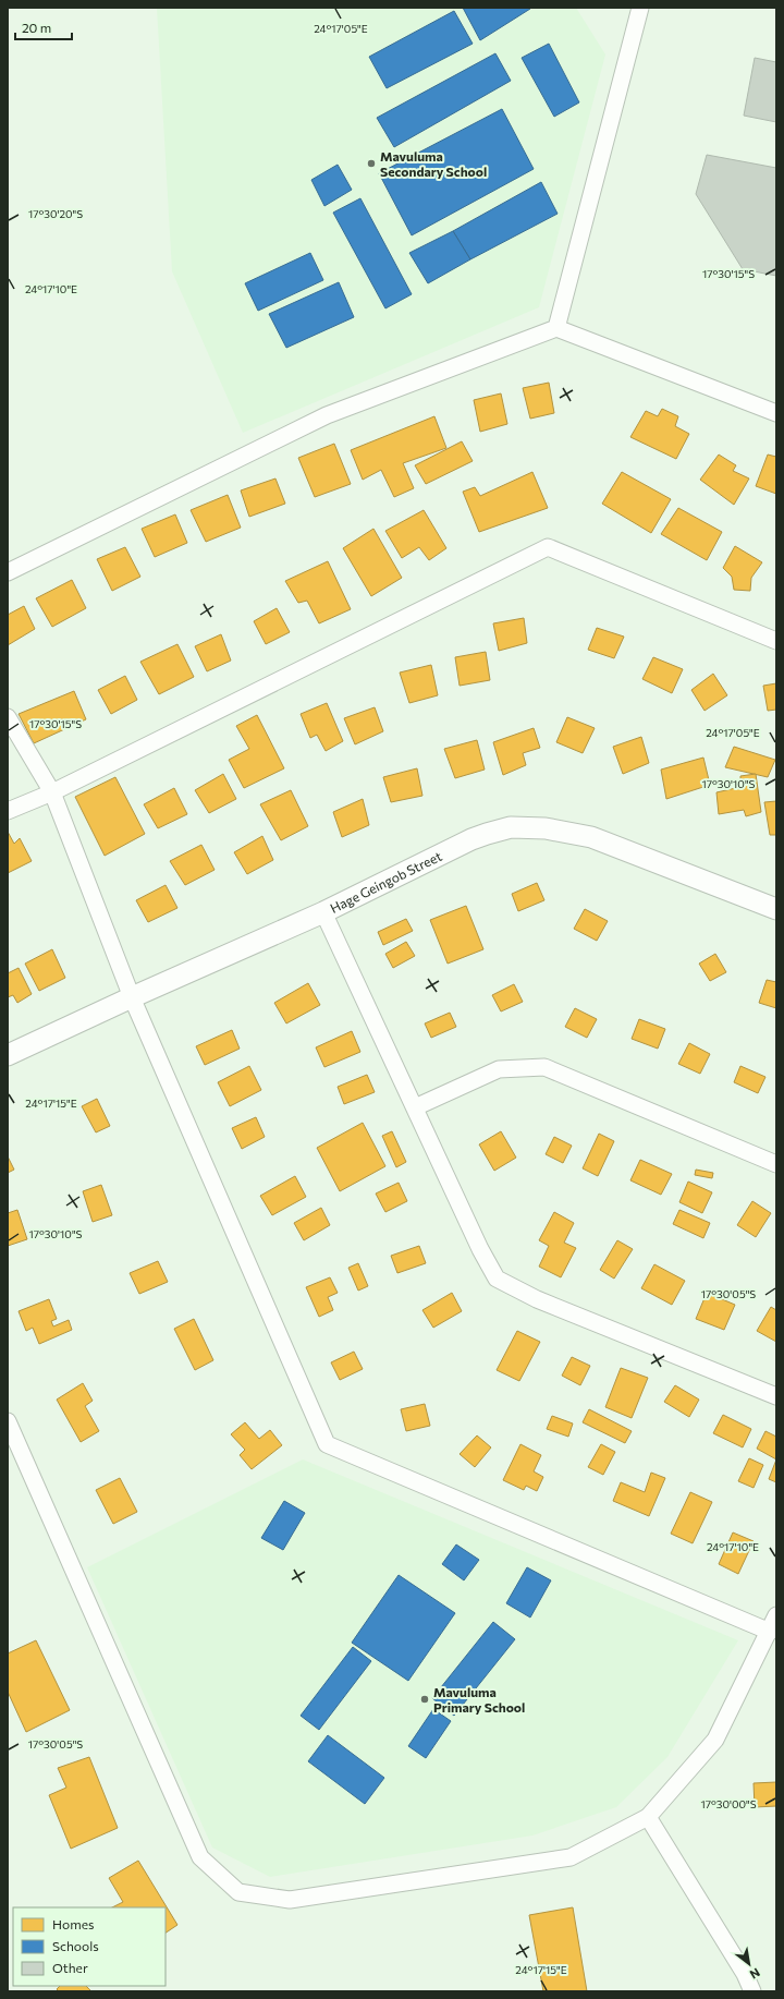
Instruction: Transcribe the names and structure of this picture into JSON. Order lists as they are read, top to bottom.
{
  "streets": {
    "street": ["Hage Geingob Street"]
  },
  "places": ["Mavuluma Secondary School", "Mavuluma Primary School"],
  "legend": ["Homes", "Schools", "Other"],
  "scale_bar": "20 m",
  "north": "bottom right",
  "coordinates": [
    "24°17'05\"E",
    "17°30'20\"S",
    "17°30'15\"S",
    "24°17'10\"E",
    "17°30'10\"S",
    "24°17'15\"E",
    "17°30'05\"S",
    "17°30'00\"S"
  ]
}
